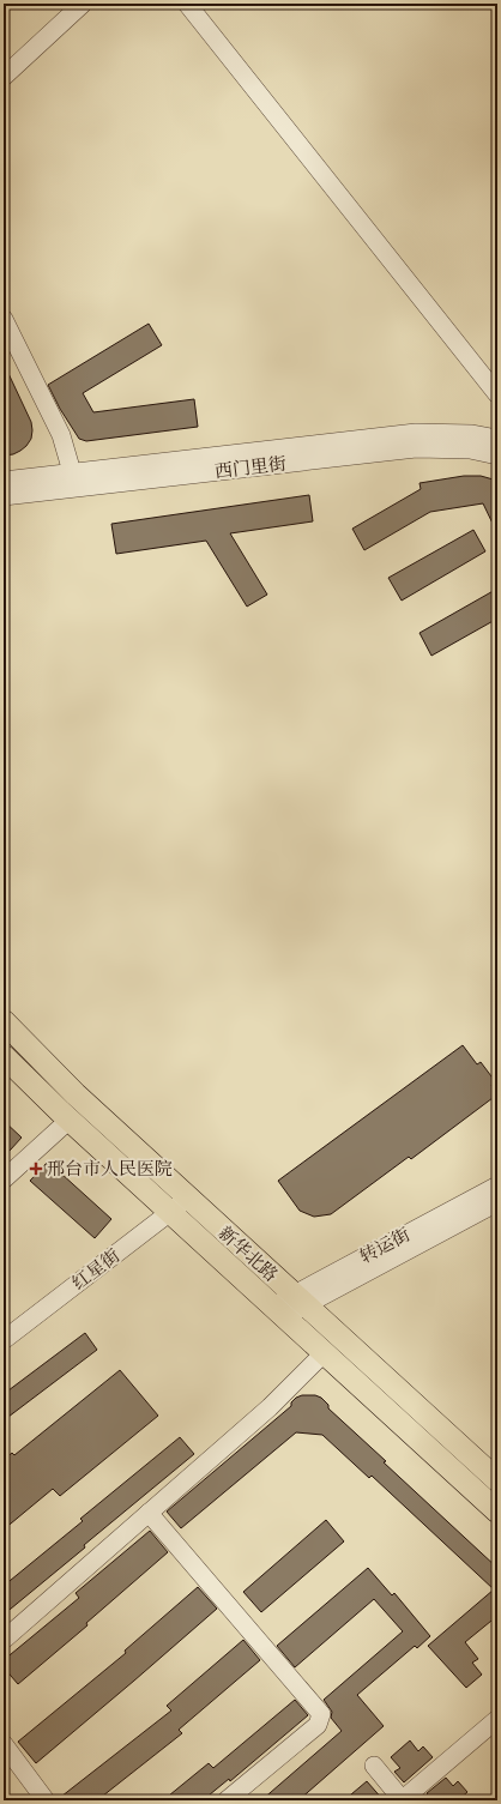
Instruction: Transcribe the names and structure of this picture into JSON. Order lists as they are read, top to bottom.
{
  "streets": {
    "main road": ["新华北路"],
    "street": ["西门里街", "转运街", "红星街"]
  },
  "crossings": [
    ["转运街", "新华北路"],
    ["新华北路", "红星街"]
  ],
  "places": {
    "health": ["邢台市人民医院"]
  }
}
